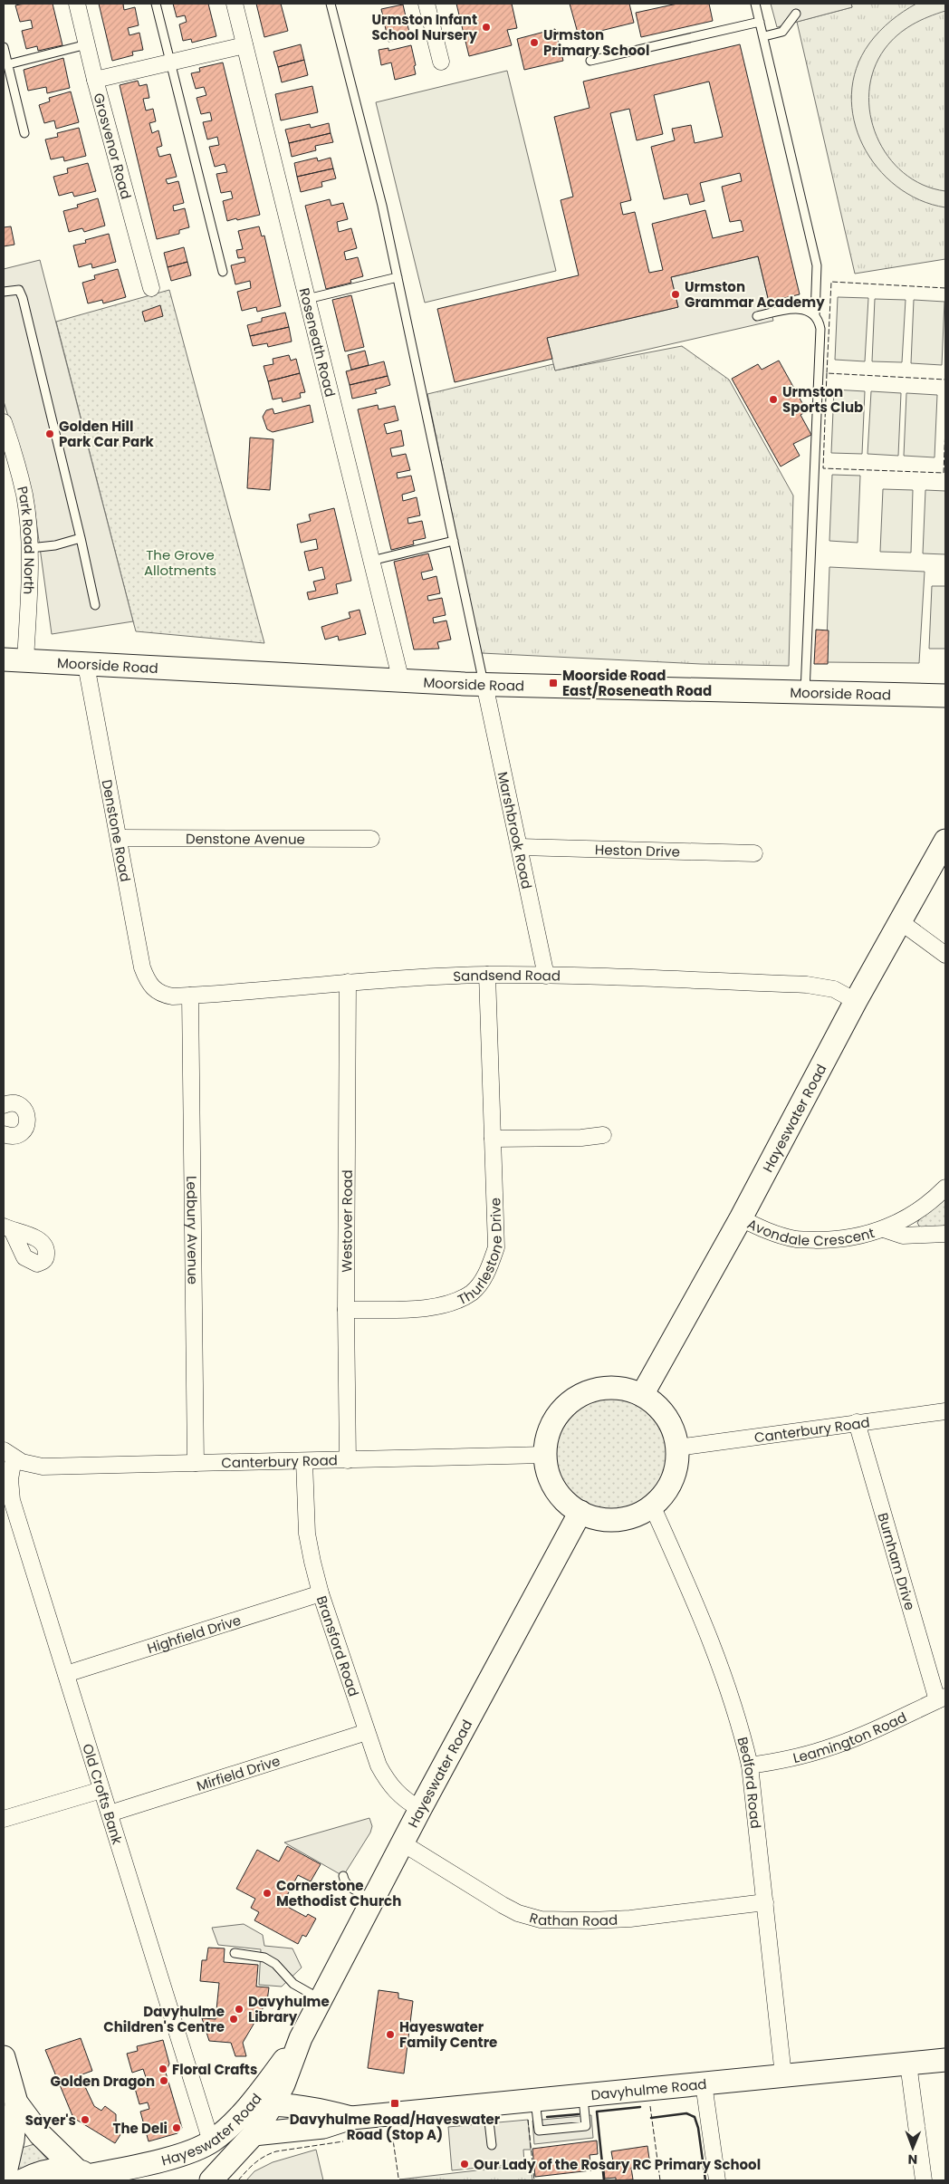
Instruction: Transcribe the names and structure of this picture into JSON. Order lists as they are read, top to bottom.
{
  "streets": {
    "main road": ["Moorside Road", "Hayeswater Road", "Davyhulme Road"],
    "street": [
      "Grosvenor Road",
      "Roseneath Road",
      "Park Road North",
      "Denstone Road",
      "Marshbrook Road",
      "Denstone Avenue",
      "Heston Drive",
      "Sandsend Road",
      "Westover Road",
      "Avondale Crescent",
      "Ledbury Avenue",
      "Thurlestone Drive",
      "Canterbury Road",
      "Burnham Drive",
      "Highfield Drive",
      "Bransford Road",
      "Leamington Road",
      "Mirfield Drive",
      "Bedford Road",
      "Old Crofts Bank",
      "Rathan Road"
    ]
  },
  "crossings": [
    ["Roseneath Road", "Moorside Road"],
    ["Park Road North", "Moorside Road"],
    ["Moorside Road", "Denstone Road"],
    ["Moorside Road", "Marshbrook Road"],
    ["Denstone Road", "Denstone Avenue"],
    ["Denstone Road", "Sandsend Road"],
    ["Marshbrook Road", "Heston Drive"],
    ["Marshbrook Road", "Sandsend Road"],
    ["Sandsend Road", "Hayeswater Road"],
    ["Sandsend Road", "Westover Road"],
    ["Sandsend Road", "Ledbury Avenue"],
    ["Sandsend Road", "Thurlestone Drive"],
    ["Hayeswater Road", "Avondale Crescent"],
    ["Hayeswater Road", "Canterbury Road"],
    ["Hayeswater Road", "Bransford Road"],
    ["Hayeswater Road", "Bedford Road"],
    ["Hayeswater Road", "Old Crofts Bank"],
    ["Hayeswater Road", "Rathan Road"],
    ["Westover Road", "Thurlestone Drive"],
    ["Westover Road", "Canterbury Road"],
    ["Ledbury Avenue", "Canterbury Road"],
    ["Canterbury Road", "Burnham Drive"],
    ["Canterbury Road", "Bransford Road"],
    ["Canterbury Road", "Bedford Road"],
    ["Canterbury Road", "Old Crofts Bank"],
    ["Burnham Drive", "Leamington Road"],
    ["Highfield Drive", "Bransford Road"],
    ["Highfield Drive", "Old Crofts Bank"],
    ["Bransford Road", "Mirfield Drive"],
    ["Leamington Road", "Bedford Road"],
    ["Mirfield Drive", "Old Crofts Bank"],
    ["Bedford Road", "Rathan Road"],
    ["Bedford Road", "Davyhulme Road"]
  ],
  "parks": ["The Grove Allotments"],
  "places": {
    "other": [
      "Urmston Infant School Nursery",
      "Urmston Primary School",
      "Urmston Grammar Academy",
      "Urmston Sports Club",
      "Golden Hill Park Car Park",
      "Cornerstone Methodist Church",
      "Davyhulme Library",
      "Davyhulme Children's Centre",
      "Hayeswater Family Centre",
      "Floral Crafts",
      "Golden Dragon",
      "Sayer's",
      "The Deli",
      "Our Lady of the Rosary RC Primary School"
    ],
    "transit": ["Moorside Road East/Roseneath Road", "Davyhulme Road/Hayeswater Road (Stop A)"]
  },
  "north": "bottom"
}
